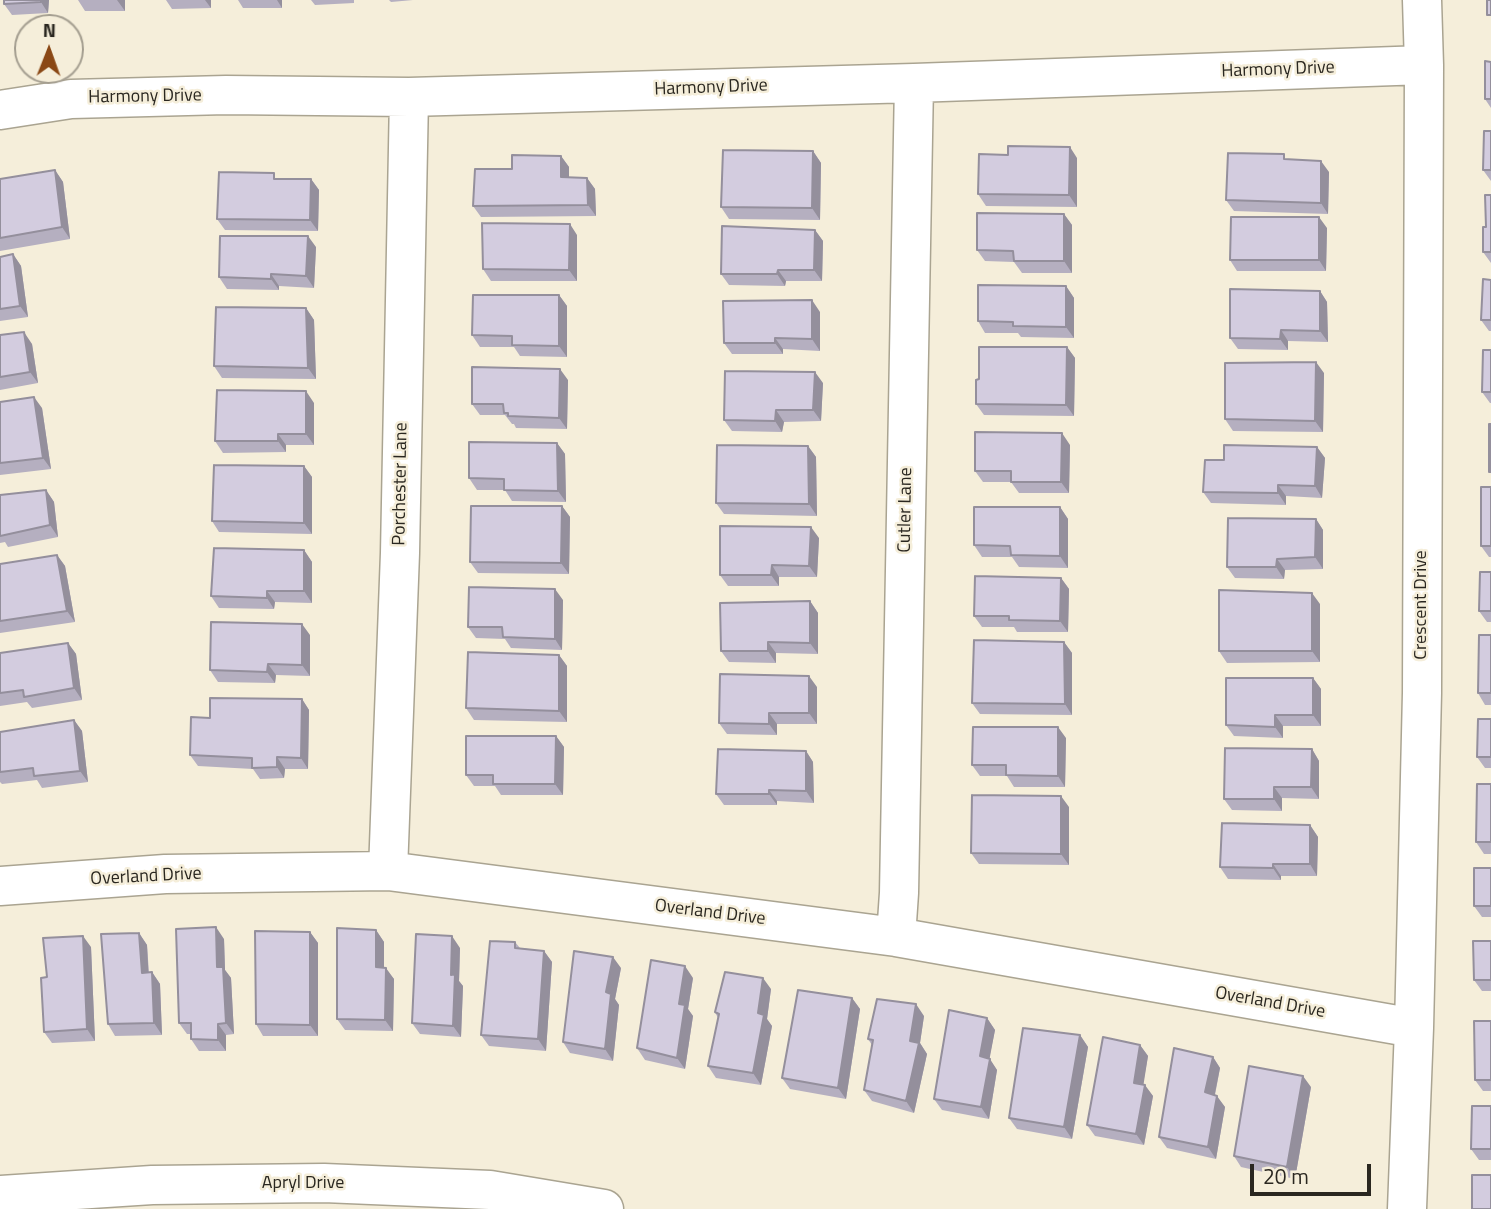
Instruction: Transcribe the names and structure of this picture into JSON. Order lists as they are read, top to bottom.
{
  "streets": {
    "street": [
      "Harmony Drive",
      "Porchester Lane",
      "Cutler Lane",
      "Crescent Drive",
      "Overland Drive",
      "Apryl Drive"
    ]
  },
  "crossings": [
    ["Harmony Drive", "Porchester Lane"],
    ["Harmony Drive", "Cutler Lane"],
    ["Harmony Drive", "Crescent Drive"],
    ["Porchester Lane", "Overland Drive"],
    ["Cutler Lane", "Overland Drive"],
    ["Crescent Drive", "Overland Drive"]
  ],
  "scale_bar": "20 m",
  "north": "top"
}
